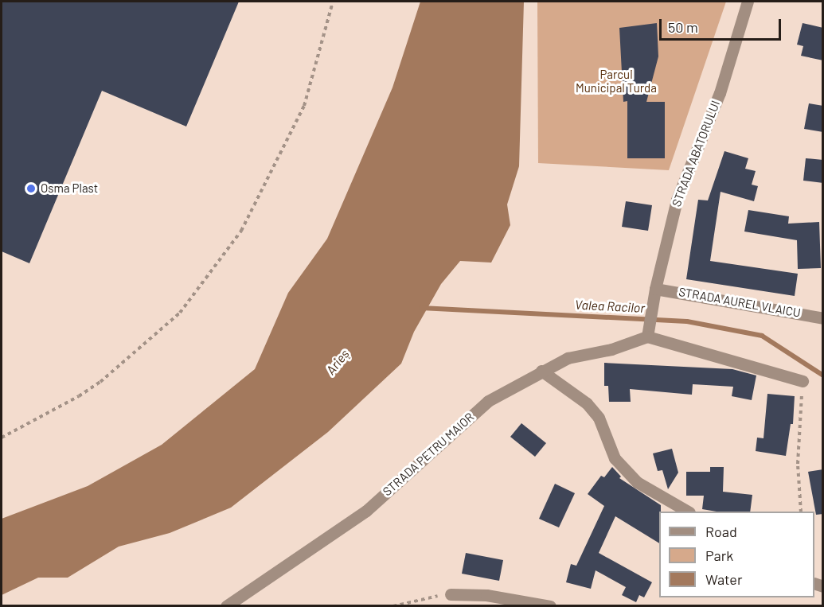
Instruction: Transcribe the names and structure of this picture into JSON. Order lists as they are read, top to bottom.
{
  "streets": {
    "street": ["STRADA ABATORULUI", "STRADA AUREL VLAICU", "STRADA PETRU MAIOR"]
  },
  "crossings": [
    ["STRADA ABATORULUI", "STRADA AUREL VLAICU"],
    ["STRADA ABATORULUI", "STRADA PETRU MAIOR"]
  ],
  "water": ["Valea Racilor", "Arieș"],
  "parks": ["Parcul Municipal Turda"],
  "places": ["Osma Plast"],
  "legend": ["Road", "Park", "Water"],
  "scale_bar": "50 m"
}
